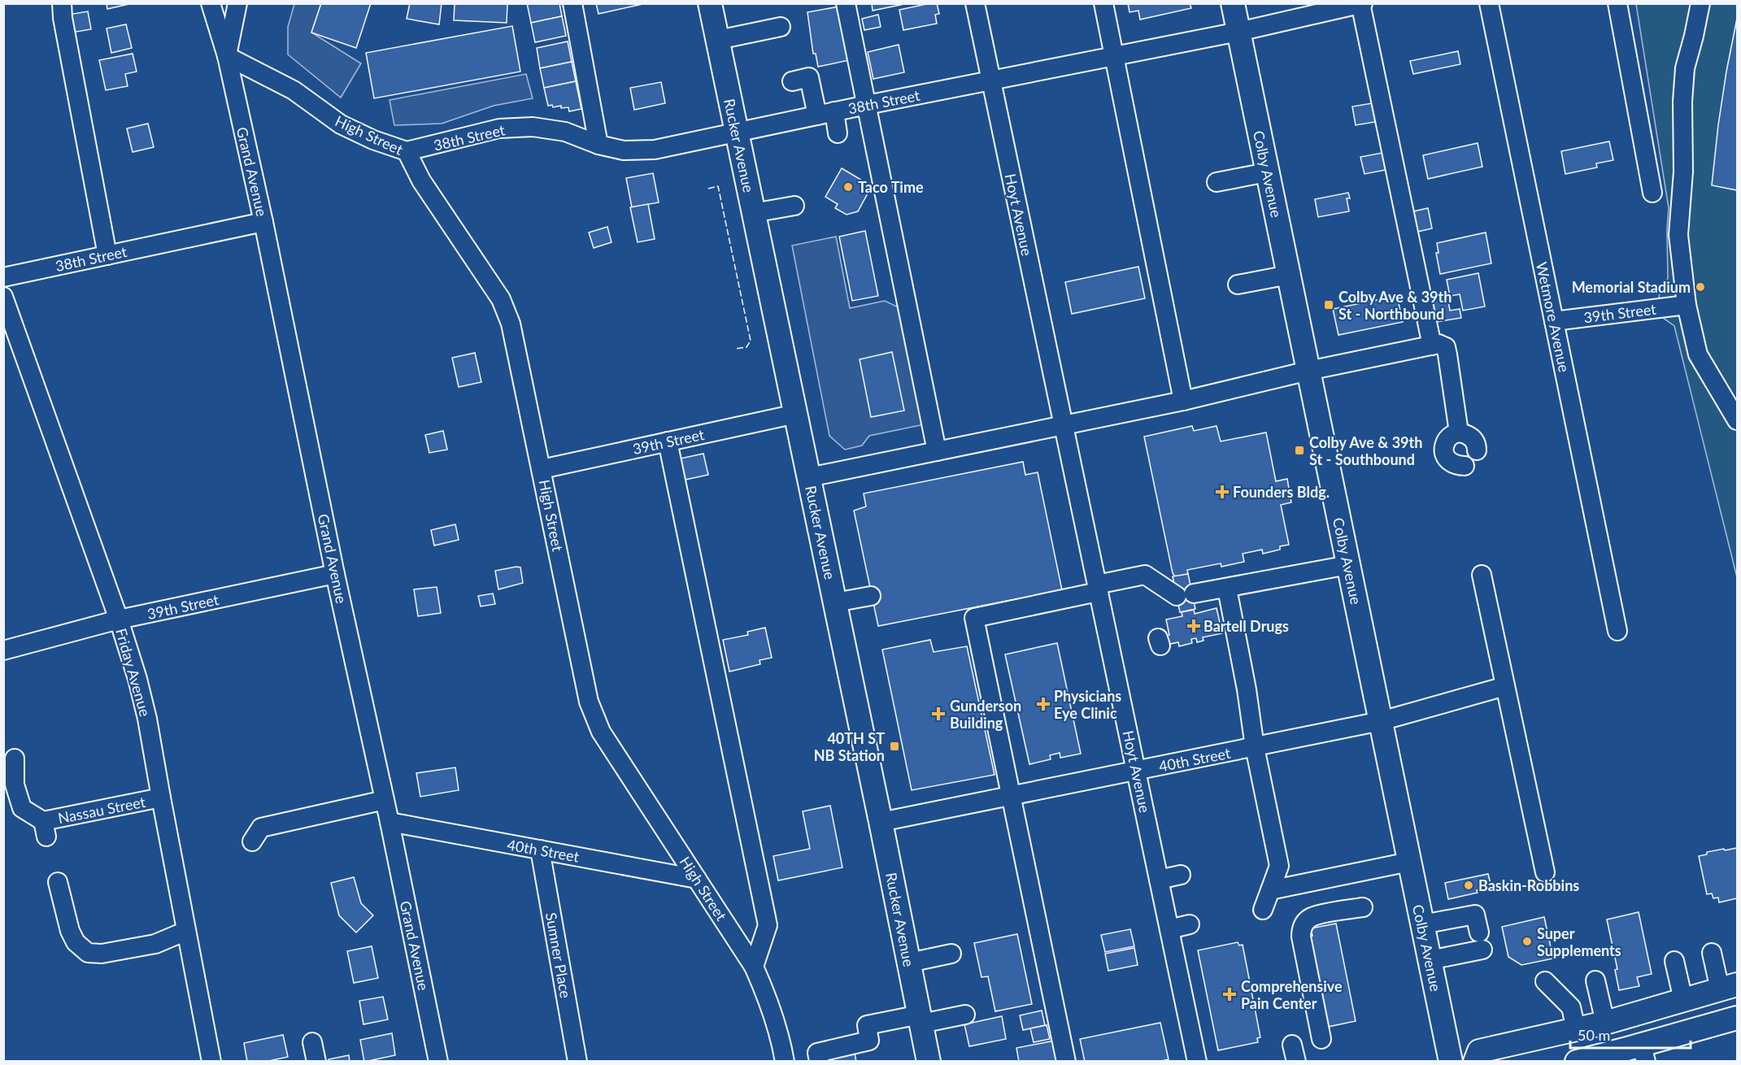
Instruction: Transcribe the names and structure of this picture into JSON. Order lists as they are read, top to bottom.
{
  "streets": {
    "main road": ["Rucker Avenue", "Colby Avenue"],
    "street": [
      "38th Street",
      "High Street",
      "Grand Avenue",
      "Hoyt Avenue",
      "39th Street",
      "Wetmore Avenue",
      "Friday Avenue",
      "40th Street",
      "Nassau Street",
      "Sumner Place"
    ]
  },
  "crossings": [
    ["38th Street", "High Street"],
    ["38th Street", "Rucker Avenue"],
    ["38th Street", "Grand Avenue"],
    ["38th Street", "Colby Avenue"],
    ["38th Street", "Hoyt Avenue"],
    ["High Street", "Grand Avenue"],
    ["High Street", "39th Street"],
    ["High Street", "40th Street"],
    ["Rucker Avenue", "39th Street"],
    ["Rucker Avenue", "40th Street"],
    ["Grand Avenue", "39th Street"],
    ["Grand Avenue", "40th Street"],
    ["Colby Avenue", "40th Street"],
    ["Hoyt Avenue", "40th Street"],
    ["39th Street", "Wetmore Avenue"],
    ["39th Street", "Friday Avenue"],
    ["Friday Avenue", "Nassau Street"],
    ["40th Street", "Sumner Place"]
  ],
  "places": {
    "other": [
      "Taco Time",
      "Memorial Stadium",
      "Baskin-Robbins",
      "Super Supplements"
    ],
    "transit": ["Colby Ave & 39th St - Northbound", "Colby Ave & 39th St - Southbound", "40TH ST NB Station"],
    "health": [
      "Founders Bldg.",
      "Bartell Drugs",
      "Physicians Eye Clinic",
      "Gunderson Building",
      "Comprehensive Pain Center"
    ]
  },
  "scale_bar": "50 m"
}
